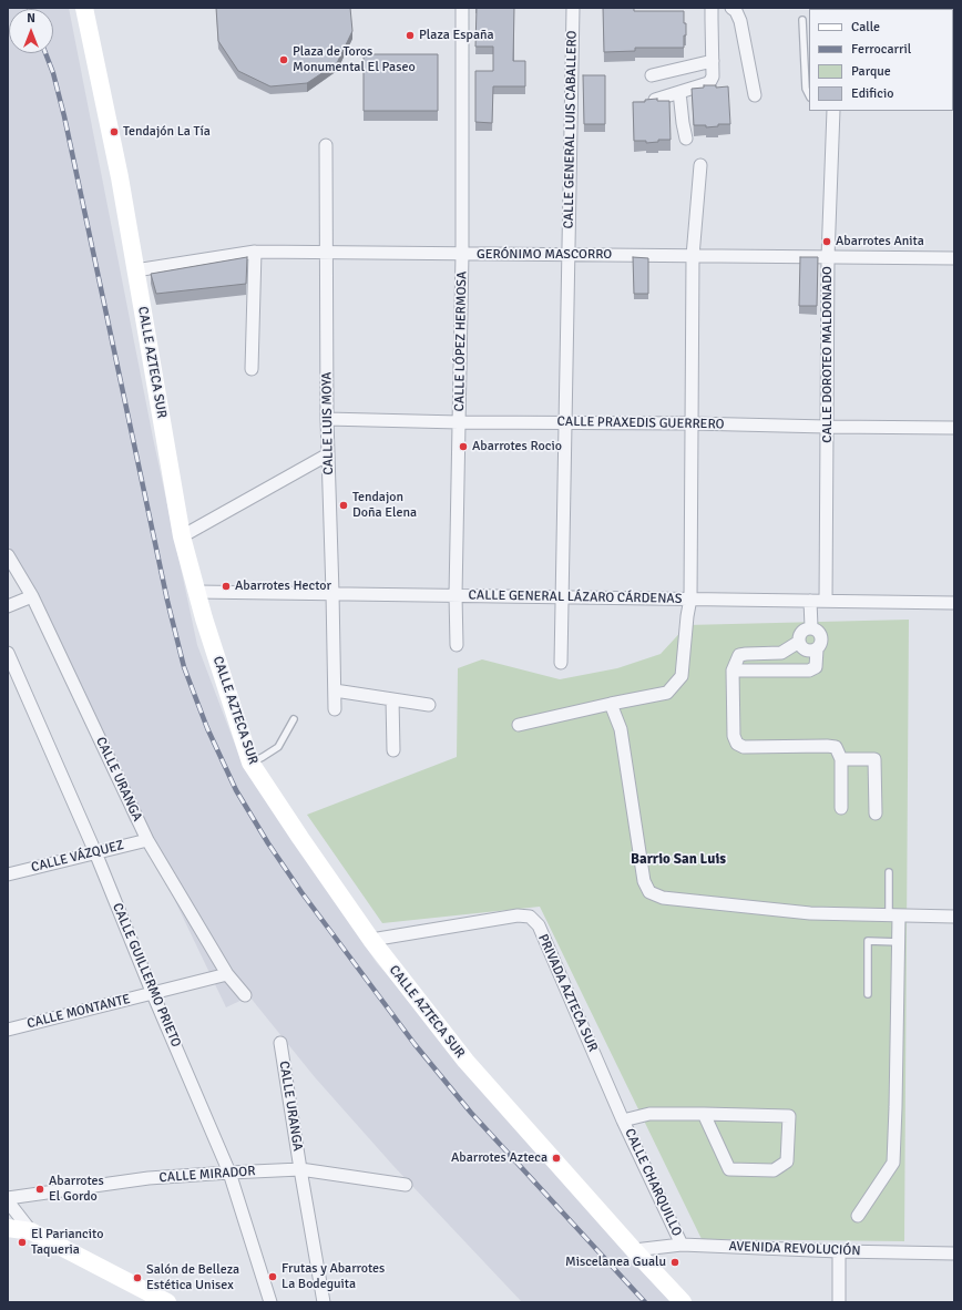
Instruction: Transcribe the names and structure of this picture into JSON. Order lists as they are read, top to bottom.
{
  "streets": {
    "street": [
      "CALLE GENERAL LUIS CABALLERO",
      "GERÓNIMO MASCORRO",
      "CALLE LÓPEZ HERMOSA",
      "CALLE DOROTEO MALDONADO",
      "CALLE AZTECA SUR",
      "CALLE LUIS MOYA",
      "CALLE PRAXEDIS GUERRERO",
      "CALLE GENERAL LÁZARO CÁRDENAS",
      "CALLE URANGA",
      "CALLE VÁZQUEZ",
      "CALLE GUILLERMO PRIETO",
      "PRIVADA AZTECA SUR",
      "CALLE MONTANTE",
      "CALLE MIRADOR",
      "CALLE CHARQUILLO",
      "AVENIDA REVOLUCIÓN"
    ]
  },
  "crossings": [
    ["CALLE GENERAL LUIS CABALLERO", "GERÓNIMO MASCORRO"],
    ["CALLE GENERAL LUIS CABALLERO", "CALLE PRAXEDIS GUERRERO"],
    ["CALLE GENERAL LUIS CABALLERO", "CALLE GENERAL LÁZARO CÁRDENAS"],
    ["GERÓNIMO MASCORRO", "CALLE LÓPEZ HERMOSA"],
    ["GERÓNIMO MASCORRO", "CALLE DOROTEO MALDONADO"],
    ["GERÓNIMO MASCORRO", "CALLE AZTECA SUR"],
    ["GERÓNIMO MASCORRO", "CALLE LUIS MOYA"],
    ["CALLE LÓPEZ HERMOSA", "CALLE PRAXEDIS GUERRERO"],
    ["CALLE LÓPEZ HERMOSA", "CALLE GENERAL LÁZARO CÁRDENAS"],
    ["CALLE DOROTEO MALDONADO", "CALLE PRAXEDIS GUERRERO"],
    ["CALLE DOROTEO MALDONADO", "CALLE GENERAL LÁZARO CÁRDENAS"],
    ["CALLE AZTECA SUR", "CALLE GENERAL LÁZARO CÁRDENAS"],
    ["CALLE AZTECA SUR", "PRIVADA AZTECA SUR"],
    ["CALLE AZTECA SUR", "AVENIDA REVOLUCIÓN"],
    ["CALLE LUIS MOYA", "CALLE PRAXEDIS GUERRERO"],
    ["CALLE LUIS MOYA", "CALLE GENERAL LÁZARO CÁRDENAS"],
    ["CALLE URANGA", "CALLE VÁZQUEZ"],
    ["CALLE URANGA", "CALLE MONTANTE"],
    ["CALLE URANGA", "CALLE MIRADOR"],
    ["CALLE VÁZQUEZ", "CALLE GUILLERMO PRIETO"],
    ["CALLE GUILLERMO PRIETO", "CALLE MONTANTE"],
    ["CALLE GUILLERMO PRIETO", "CALLE MIRADOR"],
    ["PRIVADA AZTECA SUR", "CALLE CHARQUILLO"],
    ["CALLE CHARQUILLO", "AVENIDA REVOLUCIÓN"]
  ],
  "districts": ["Barrio San Luis"],
  "places": [
    "Plaza España",
    "Plaza de Toros Monumental El Paseo",
    "Tendajón La Tía",
    "Abarrotes Anita",
    "Abarrotes Rocio",
    "Tendajon Doña Elena",
    "Abarrotes Hector",
    "Abarrotes Azteca",
    "Abarrotes El Gordo",
    "El Pariancito Taqueria",
    "Miscelanea Gualu",
    "Frutas y Abarrotes La Bodeguita",
    "Salón de Belleza Estética Unisex"
  ],
  "legend": [
    "Calle",
    "Ferrocarril",
    "Parque",
    "Edificio"
  ],
  "north": "top"
}
